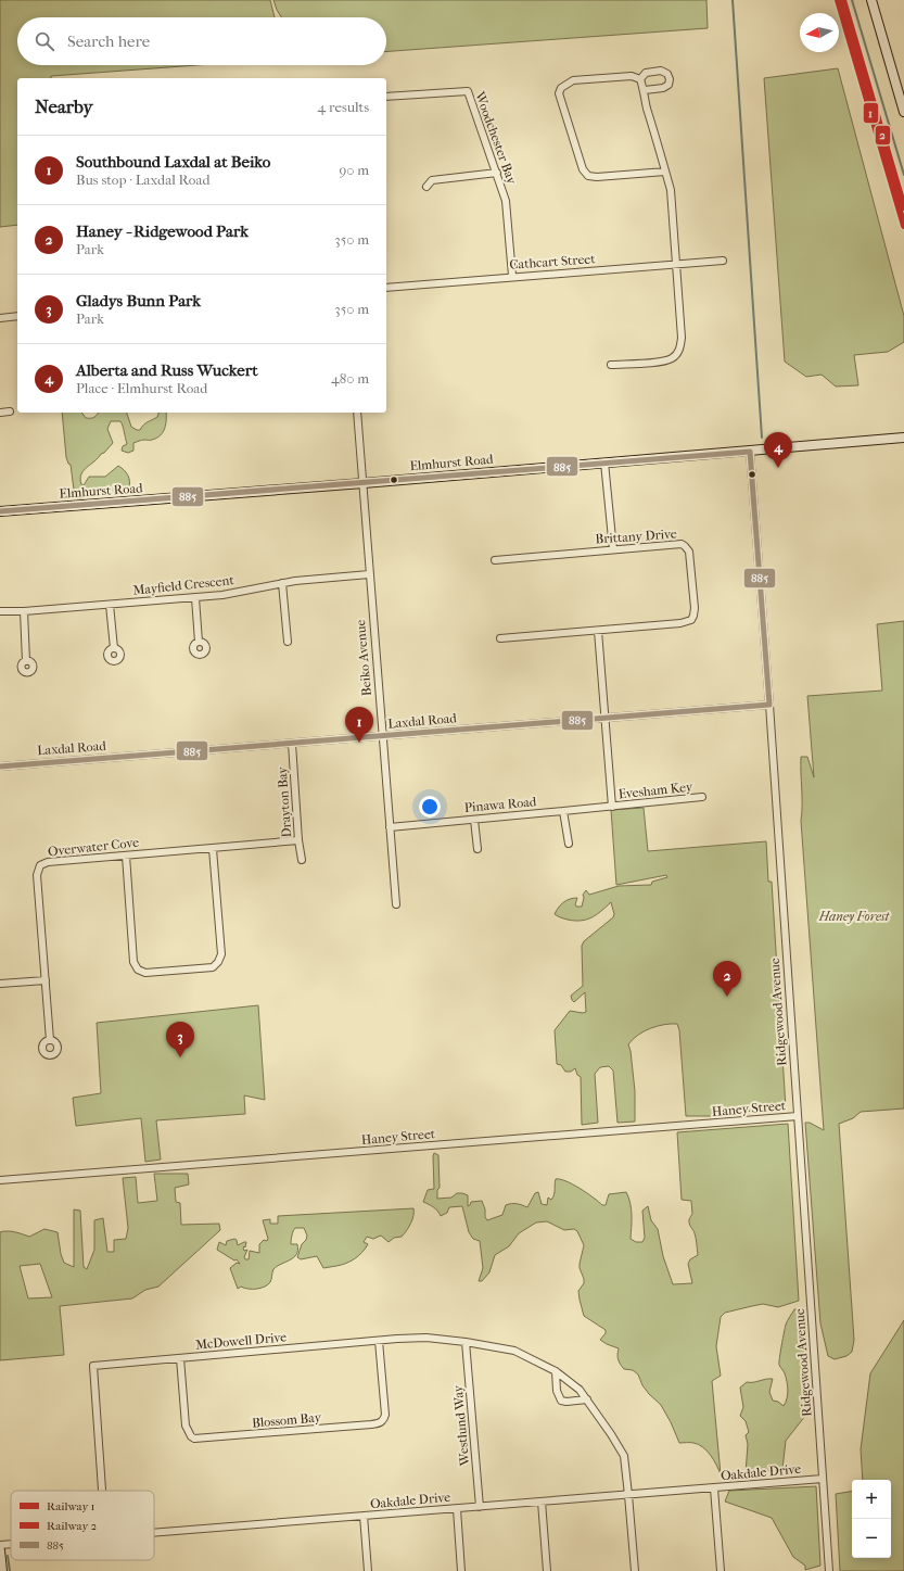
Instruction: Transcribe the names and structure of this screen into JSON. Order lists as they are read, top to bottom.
{
  "streets": {
    "street": [
      "Woodchester Bay",
      "Cathcart Street",
      "Elmhurst Road",
      "Brittany Drive",
      "Mayfield Crescent",
      "Beiko Avenue",
      "Laxdal Road",
      "Evesham Key",
      "Drayton Bay",
      "Pinawa Road",
      "Overwater Cove",
      "Ridgewood Avenue",
      "Haney Street",
      "McDowell Drive",
      "Blossom Bay",
      "Westlund Way",
      "Oakdale Drive"
    ]
  },
  "crossings": [
    ["Woodchester Bay", "Cathcart Street"],
    ["Elmhurst Road", "Beiko Avenue"],
    ["Elmhurst Road", "Ridgewood Avenue"],
    ["Mayfield Crescent", "Beiko Avenue"],
    ["Beiko Avenue", "Laxdal Road"],
    ["Beiko Avenue", "Pinawa Road"],
    ["Laxdal Road", "Drayton Bay"],
    ["Laxdal Road", "Ridgewood Avenue"],
    ["Evesham Key", "Pinawa Road"],
    ["Drayton Bay", "Overwater Cove"],
    ["Ridgewood Avenue", "Haney Street"],
    ["Ridgewood Avenue", "Oakdale Drive"],
    ["McDowell Drive", "Blossom Bay"],
    ["McDowell Drive", "Westlund Way"],
    ["McDowell Drive", "Oakdale Drive"],
    ["Westlund Way", "Oakdale Drive"]
  ],
  "parks": ["Haney Forest"],
  "lines": ["rail line 1", "rail line 2", "transit line 885"],
  "legend": ["Railway 1", "Railway 2", "885"],
  "north": "left",
  "page": {
    "search": "Search here",
    "heading": ["Nearby", "4 results"],
    "list": [
      {
        "mark": "1",
        "name": "Southbound Laxdal at Beiko",
        "note": "Bus stop · Laxdal Road",
        "value": "90 m"
      },
      {
        "mark": "2",
        "name": "Haney - Ridgewood Park",
        "note": "Park",
        "value": "350 m"
      },
      {
        "mark": "3",
        "name": "Gladys Bunn Park",
        "note": "Park",
        "value": "350 m"
      },
      {
        "mark": "4",
        "name": "Alberta and Russ Wuckert",
        "note": "Place · Elmhurst Road",
        "value": "480 m"
      }
    ],
    "pins": [
      "4",
      "1",
      "2",
      "3"
    ],
    "map_buttons": ["+", "−"]
  }
}
